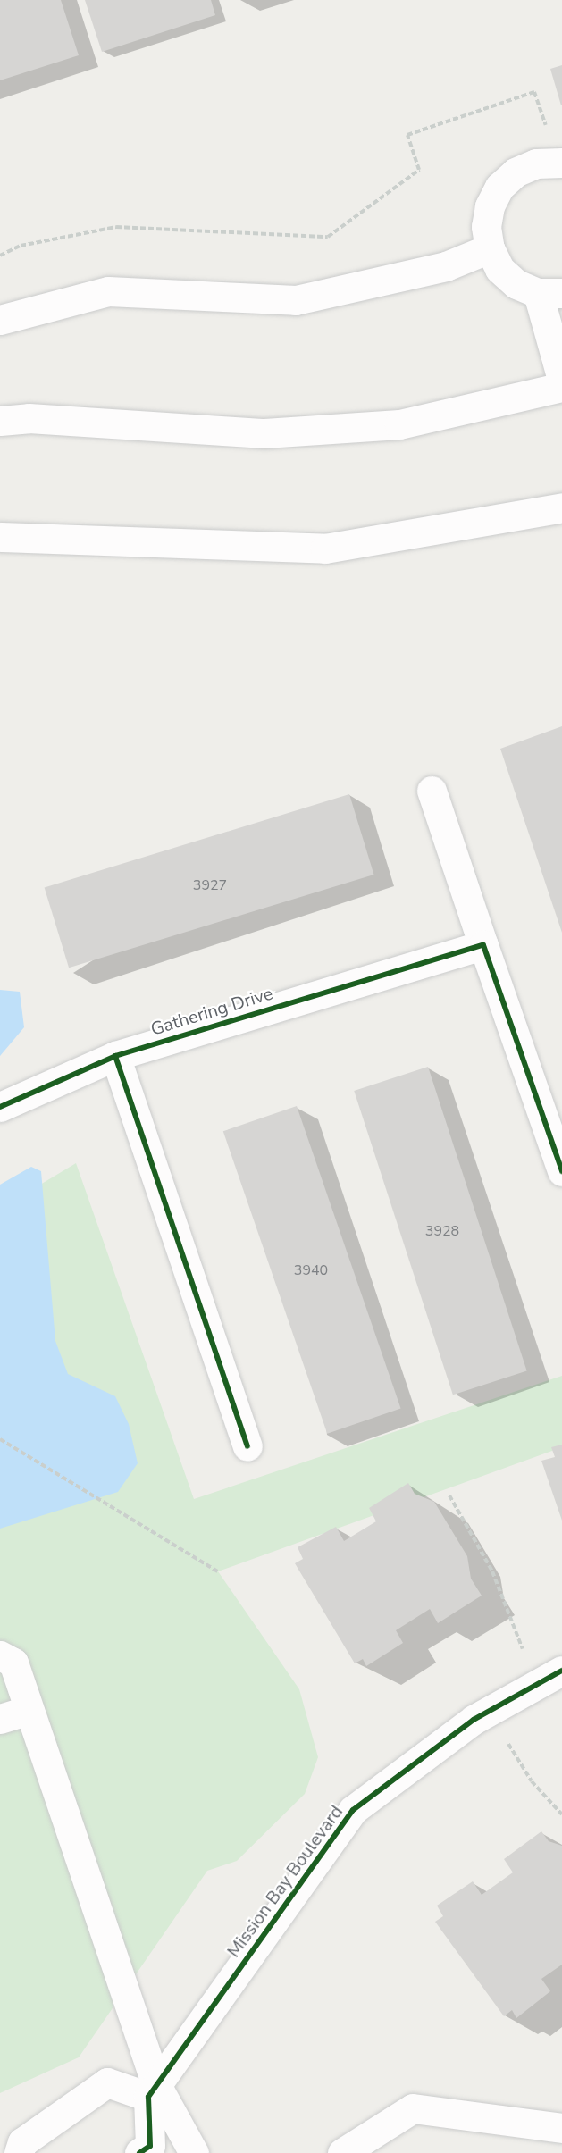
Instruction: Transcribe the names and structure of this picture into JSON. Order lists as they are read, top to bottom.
{
  "streets": {
    "street": ["Gathering Drive", "Mission Bay Boulevard"]
  },
  "house_numbers": ["3927", "3928", "3940"]
}
